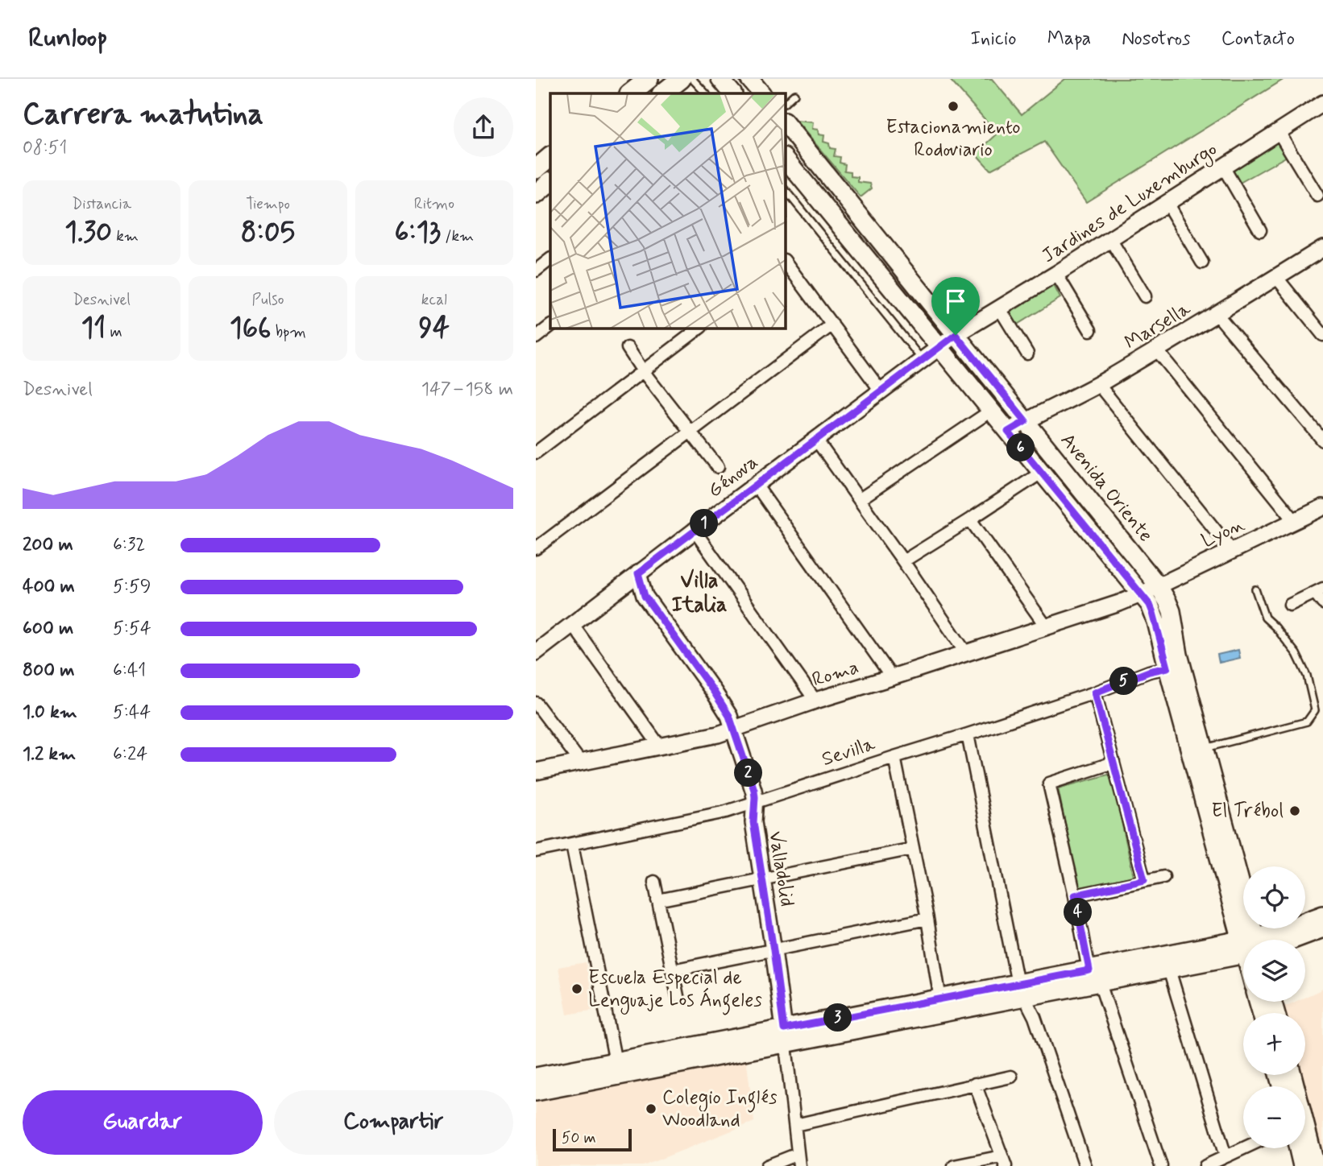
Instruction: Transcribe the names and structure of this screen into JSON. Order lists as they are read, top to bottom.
{
  "streets": {
    "main road": ["Avenida Oriente"],
    "street": [
      "Jardines de Luxemburgo",
      "Marsella",
      "Génova",
      "Lyon",
      "Roma",
      "Sevilla",
      "Valladolid"
    ]
  },
  "crossings": [
    ["Jardines de Luxemburgo", "Génova"],
    ["Jardines de Luxemburgo", "Avenida Oriente"],
    ["Marsella", "Avenida Oriente"],
    ["Génova", "Avenida Oriente"],
    ["Génova", "Valladolid"],
    ["Avenida Oriente", "Lyon"],
    ["Avenida Oriente", "Roma"],
    ["Avenida Oriente", "Sevilla"],
    ["Lyon", "Roma"],
    ["Roma", "Valladolid"],
    ["Sevilla", "Valladolid"]
  ],
  "districts": ["Villa Italia"],
  "places": [
    "Estacionamiento Rodoviario",
    "El Trébol",
    "Escuela Especial de Lenguaje Los Ángeles",
    "Colegio Inglés Woodland"
  ],
  "scale_bar": "50 m",
  "page": {
    "header": "Runloop",
    "nav": [
      "Inicio",
      "Mapa",
      "Nosotros",
      "Contacto"
    ],
    "heading": ["Carrera matutina", "08:51"],
    "stats": [
      ["Distancia", "1.30 km"],
      ["Tiempo", "8:05"],
      ["Ritmo", "6:13 /km"],
      ["Desnivel", "11 m"],
      ["Pulso", "166 bpm"],
      ["kcal", "94"]
    ],
    "chart": ["Desnivel", "147–158 m"],
    "pins": [
      "6",
      "1",
      "5",
      "2",
      "4",
      "3"
    ],
    "list": [
      {
        "name": "200 m",
        "note": "6:32"
      },
      {
        "name": "400 m",
        "note": "5:59"
      },
      {
        "name": "600 m",
        "note": "5:54"
      },
      {
        "name": "800 m",
        "note": "6:41"
      },
      {
        "name": "1.0 km",
        "note": "5:44"
      },
      {
        "name": "1.2 km",
        "note": "6:24"
      }
    ],
    "map_buttons": ["+", "−"],
    "buttons": ["Guardar", "Compartir"],
    "scale": "50 m"
  }
}
